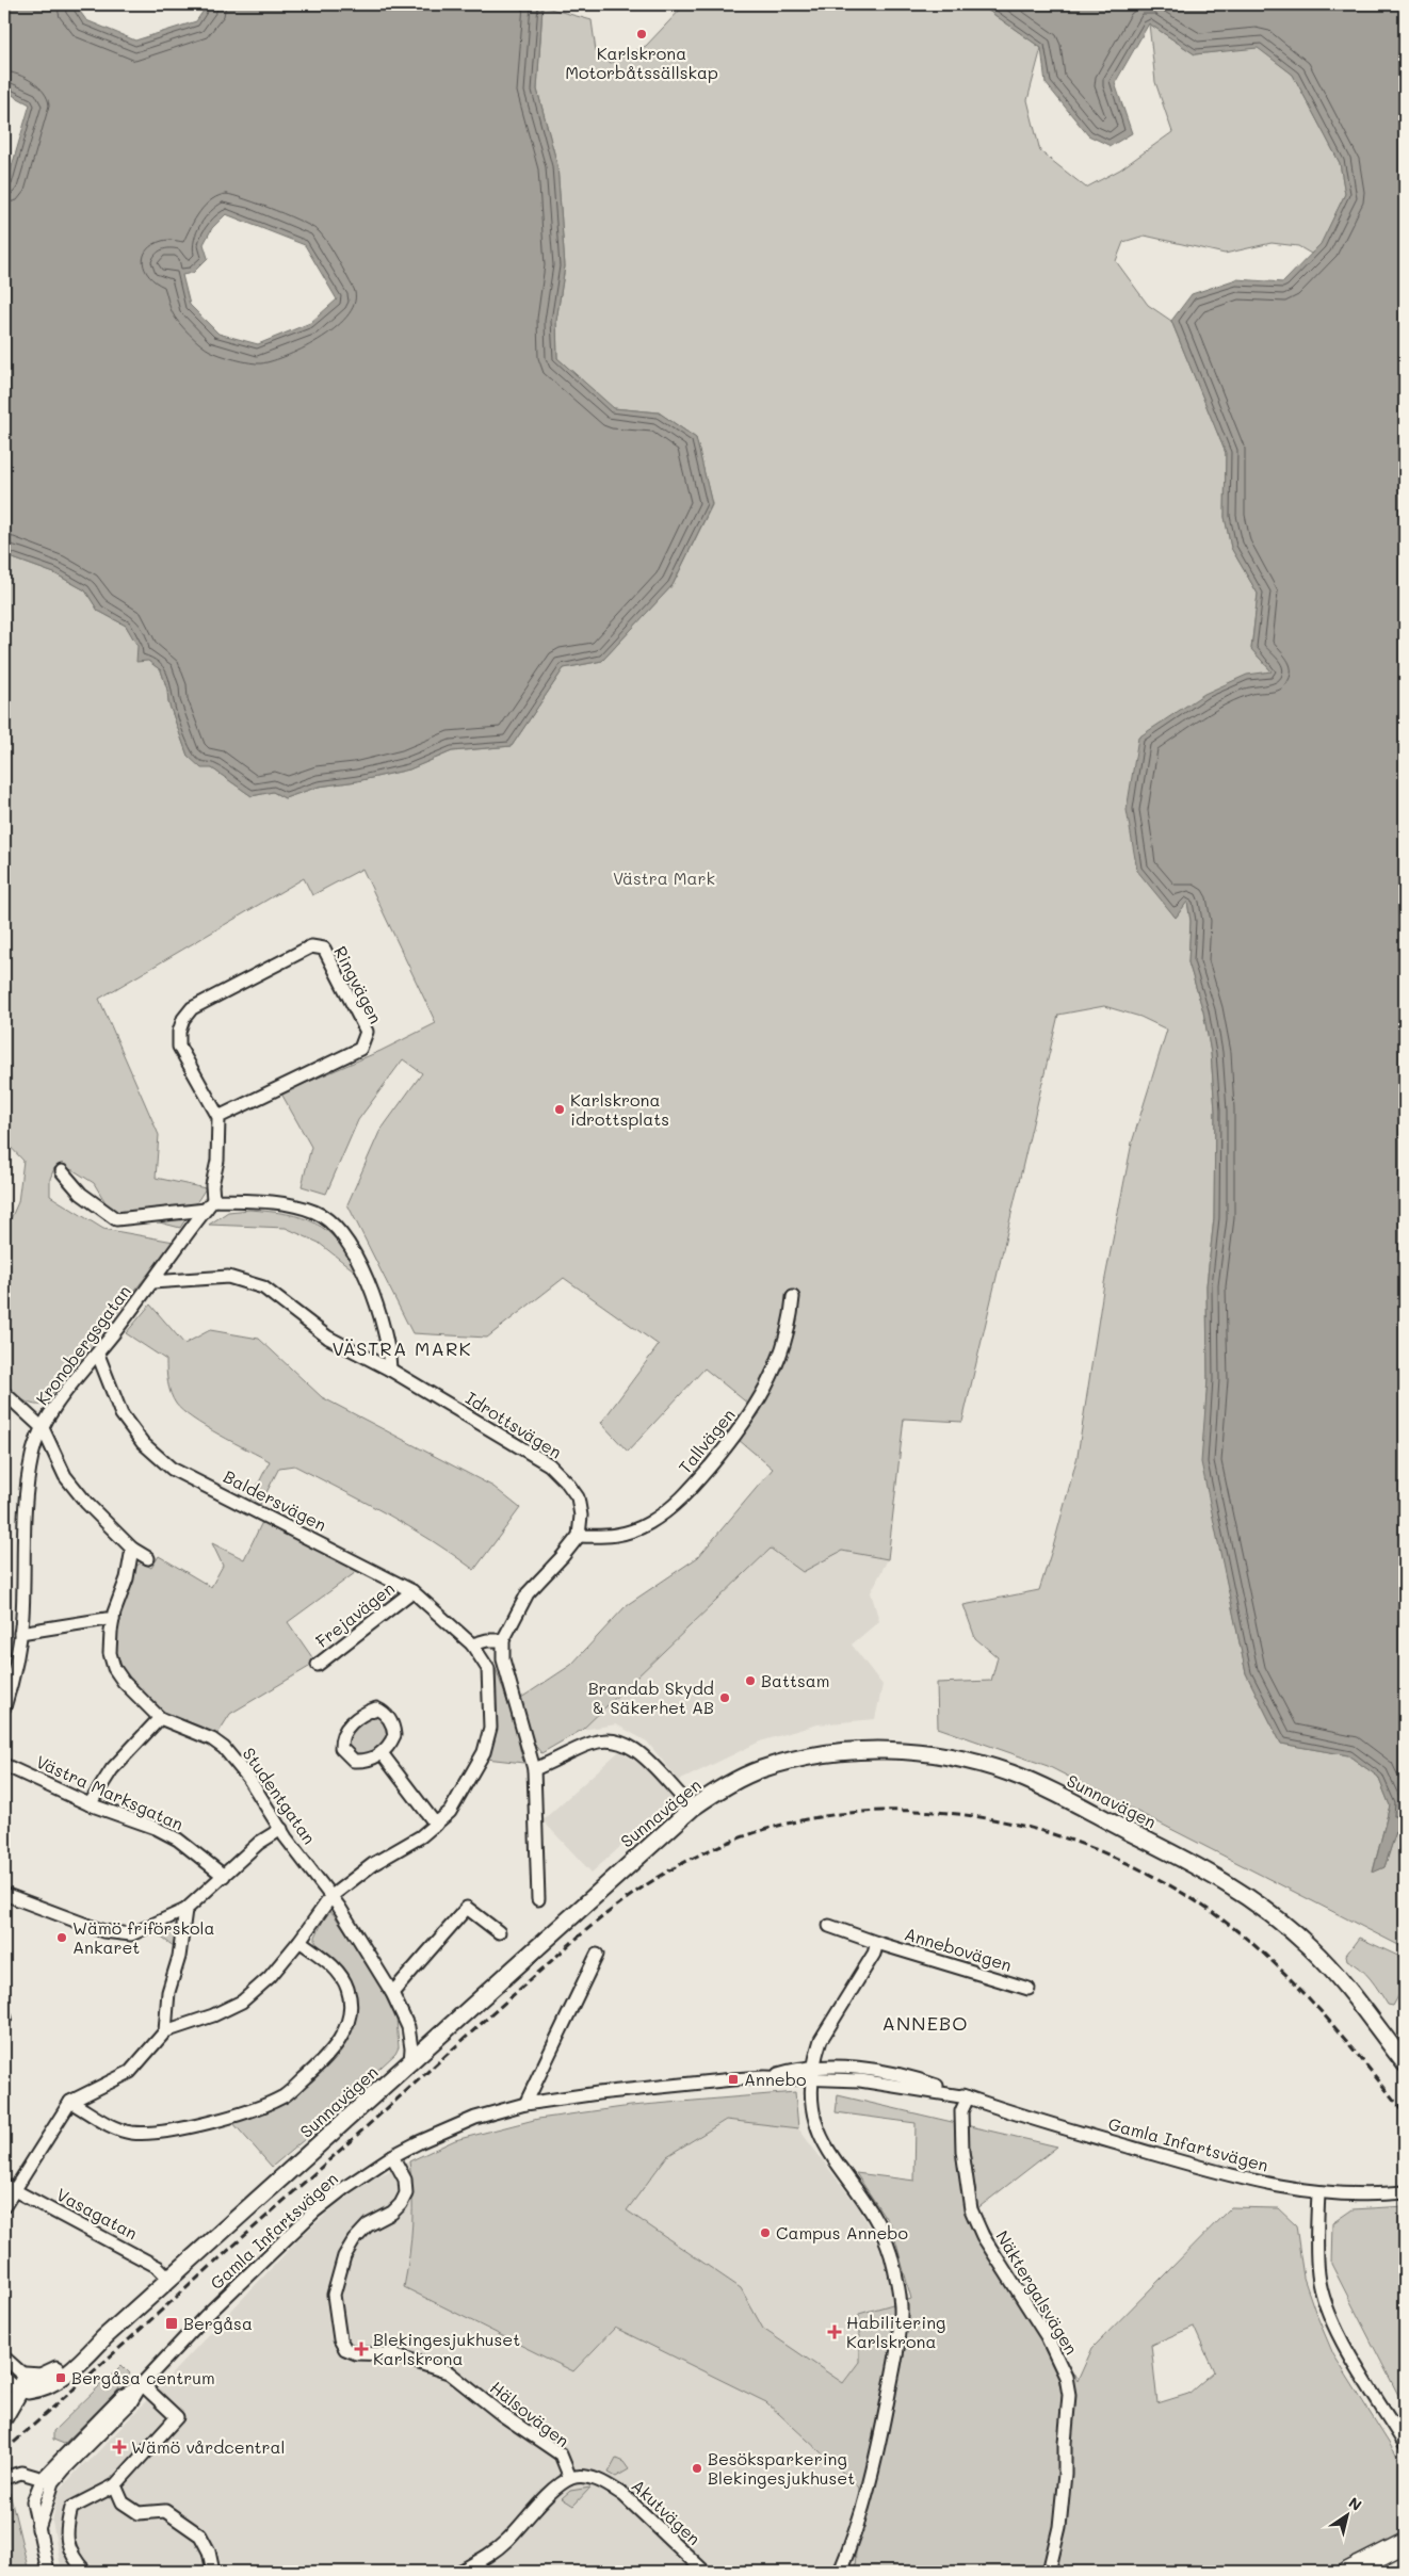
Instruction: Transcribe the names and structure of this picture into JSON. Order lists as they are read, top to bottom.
{
  "streets": {
    "main road": ["Sunnavägen"],
    "street": [
      "Ringvägen",
      "Kronobergsgatan",
      "Idrottsvägen",
      "Tallvägen",
      "Baldersvägen",
      "Frejavägen",
      "Västra Marksgatan",
      "Studentgatan",
      "Annebovägen",
      "Gamla Infartsvägen",
      "Vasagatan",
      "Näktergalsvägen",
      "Hälsovägen",
      "Akutvägen"
    ]
  },
  "crossings": [
    ["Kronobergsgatan", "Idrottsvägen"],
    ["Kronobergsgatan", "Baldersvägen"],
    ["Idrottsvägen", "Tallvägen"],
    ["Baldersvägen", "Frejavägen"],
    ["Baldersvägen", "Studentgatan"],
    ["Studentgatan", "Sunnavägen"],
    ["Sunnavägen", "Vasagatan"],
    ["Annebovägen", "Gamla Infartsvägen"],
    ["Gamla Infartsvägen", "Näktergalsvägen"],
    ["Gamla Infartsvägen", "Hälsovägen"],
    ["Hälsovägen", "Akutvägen"]
  ],
  "districts": ["VÄSTRA MARK", "ANNEBO"],
  "parks": ["Västra Mark"],
  "places": {
    "other": [
      "Karlskrona Motorbåtssällskap",
      "Karlskrona idrottsplats",
      "Battsam",
      "Brandab Skydd & Säkerhet AB",
      "Wämö friförskola Ankaret",
      "Campus Annebo",
      "Besöksparkering Blekingesjukhuset"
    ],
    "transit": ["Annebo", "Bergåsa", "Bergåsa centrum"],
    "health": ["Habilitering Karlskrona", "Blekingesjukhuset Karlskrona", "Wämö vårdcentral"]
  },
  "north": "top right"
}
